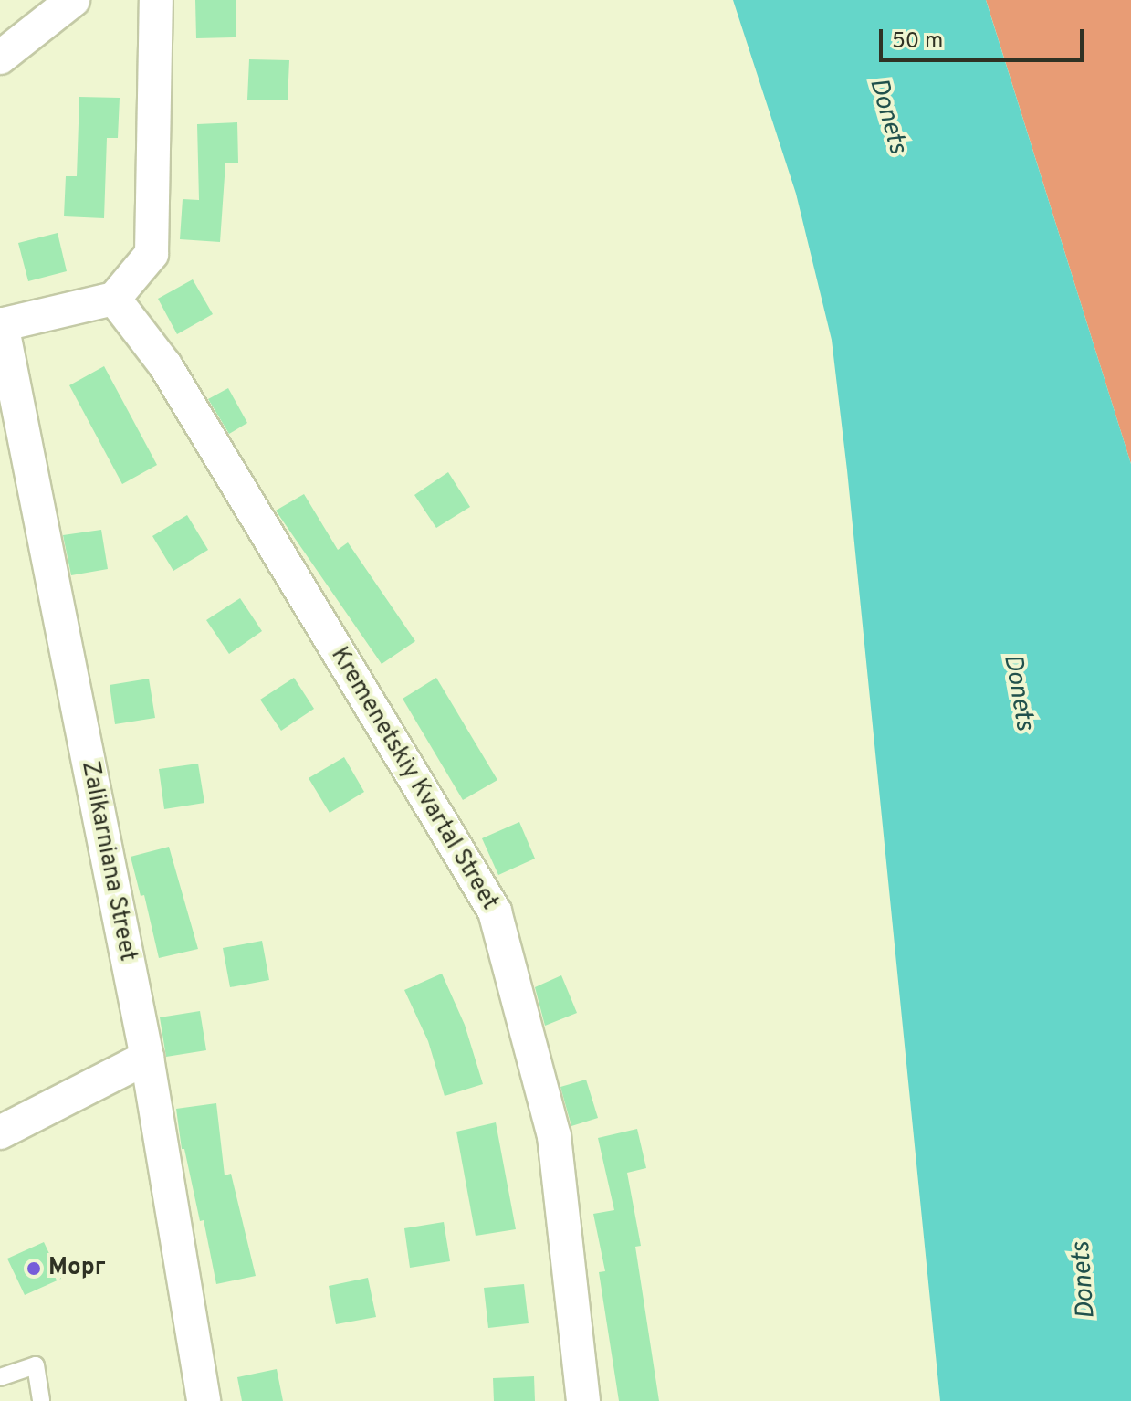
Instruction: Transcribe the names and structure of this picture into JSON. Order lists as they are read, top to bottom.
{
  "streets": {
    "street": ["Kremenetskiy Kvartal Street", "Zalikarniana Street"]
  },
  "water": ["Donets"],
  "places": ["Морг"],
  "scale_bar": "50 m"
}
